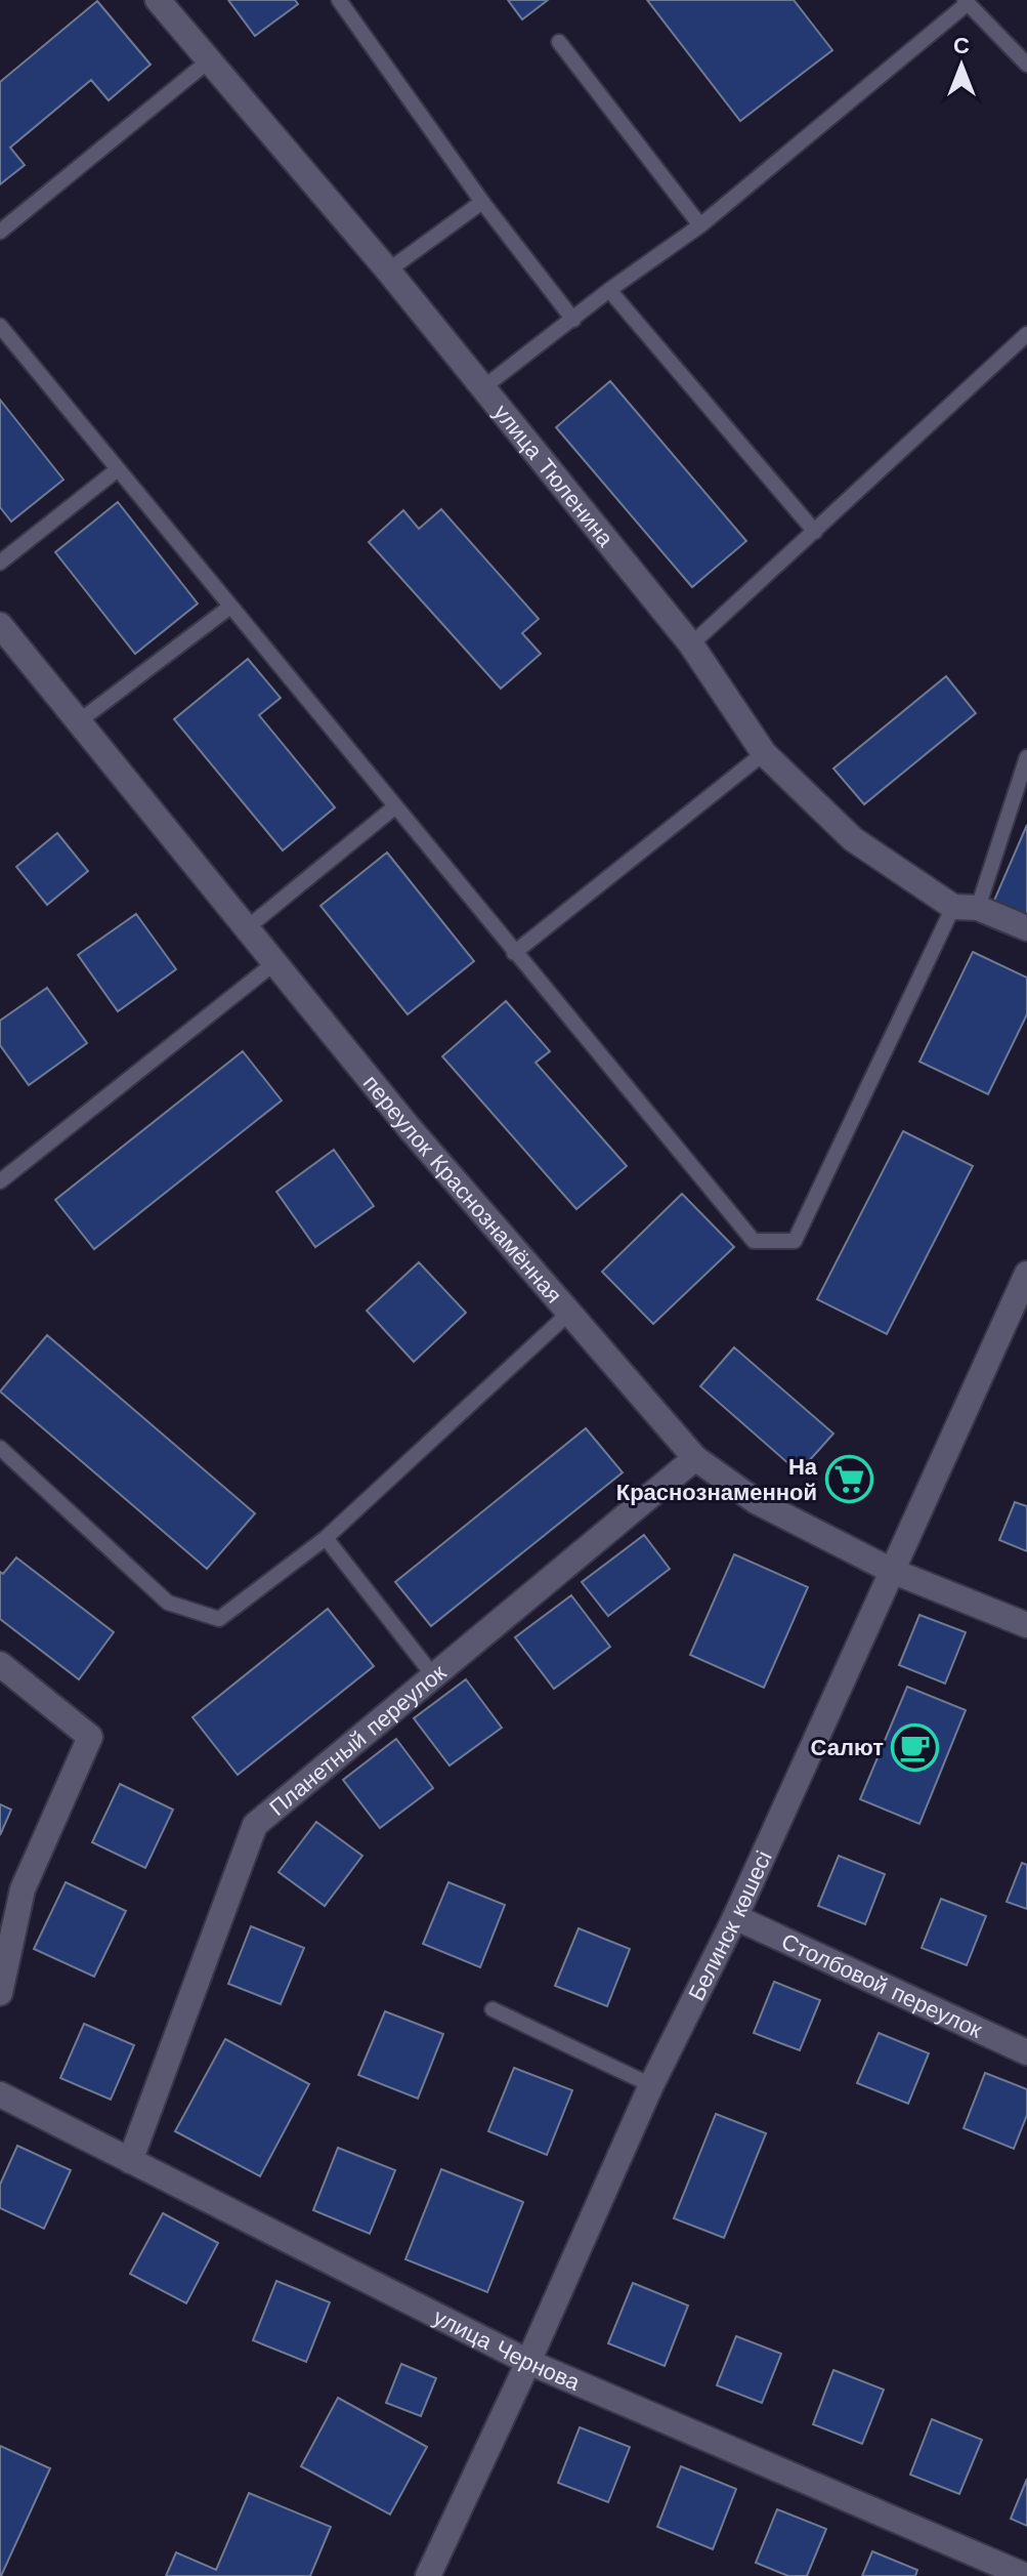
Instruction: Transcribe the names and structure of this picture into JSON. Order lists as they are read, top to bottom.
{
  "streets": {
    "street": [
      "улица Тюленина",
      "переулок Краснознамённая",
      "Планетный переулок",
      "Белинск көшесі",
      "Столбовой переулок",
      "улица Чернова"
    ]
  },
  "crossings": [
    ["переулок Краснознамённая", "Планетный переулок"],
    ["переулок Краснознамённая", "Белинск көшесі"],
    ["Планетный переулок", "улица Чернова"],
    ["Белинск көшесі", "Столбовой переулок"],
    ["Белинск көшесі", "улица Чернова"]
  ],
  "places": {
    "supermarket": ["На Краснознаменной"],
    "cafe": ["Салют"]
  },
  "north": "top"
}
